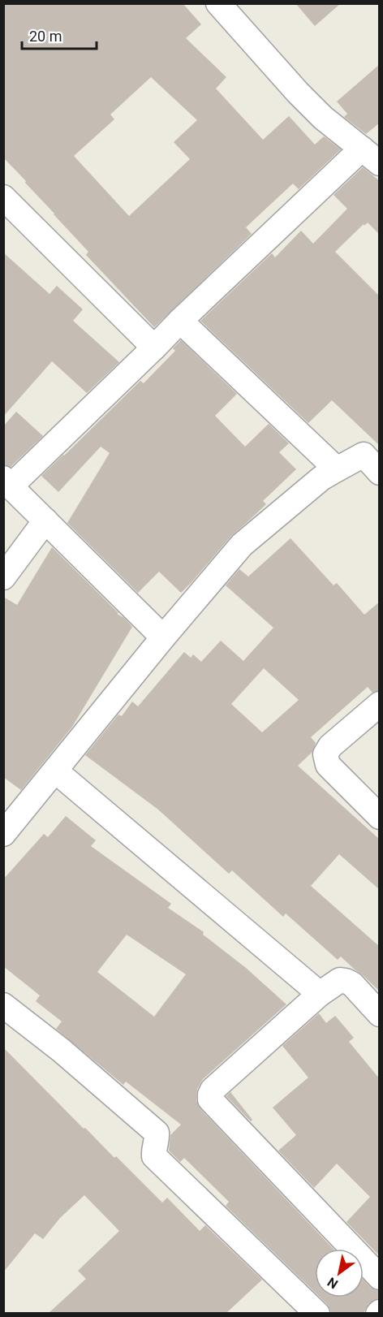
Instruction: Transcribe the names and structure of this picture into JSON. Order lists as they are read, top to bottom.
{
  "scale_bar": "20 m",
  "north": "bottom left"
}
